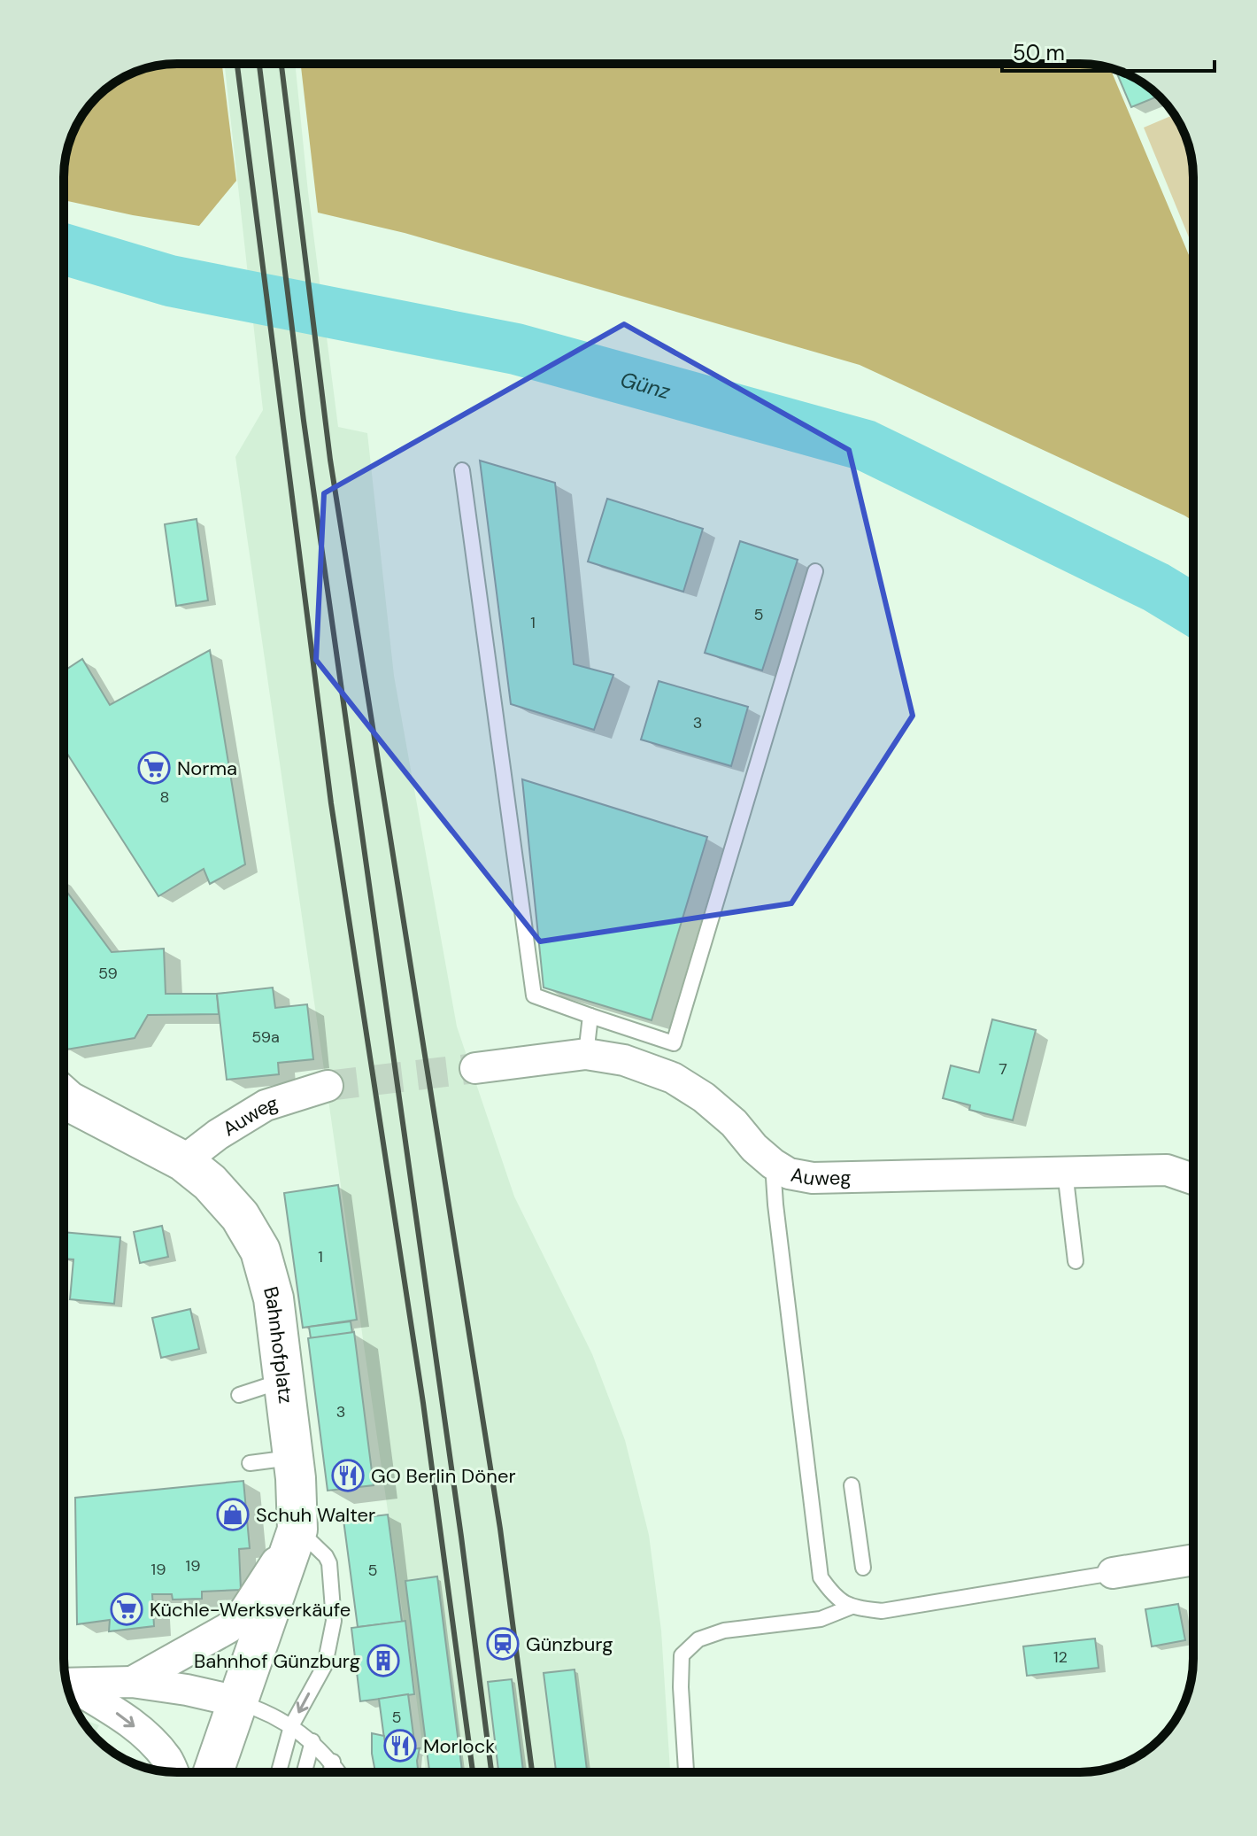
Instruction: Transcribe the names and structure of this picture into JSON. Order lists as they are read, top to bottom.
{
  "streets": {
    "main road": ["Bahnhofplatz"],
    "street": ["Auweg"]
  },
  "crossings": [
    ["Auweg", "Bahnhofplatz"]
  ],
  "water": ["Günz"],
  "places": {
    "supermarket": ["Norma", "Küchle-Werksverkäufe"],
    "restaurant": ["GO Berlin Döner", "Morlock"],
    "shop": ["Schuh Walter"],
    "station": ["Günzburg"],
    "building": ["Bahnhof Günzburg"]
  },
  "house_numbers": [
    "5",
    "1",
    "3",
    "8",
    "59",
    "59a",
    "7",
    "1",
    "3",
    "19",
    "19",
    "5",
    "12",
    "5"
  ],
  "scale_bar": "50 m"
}
